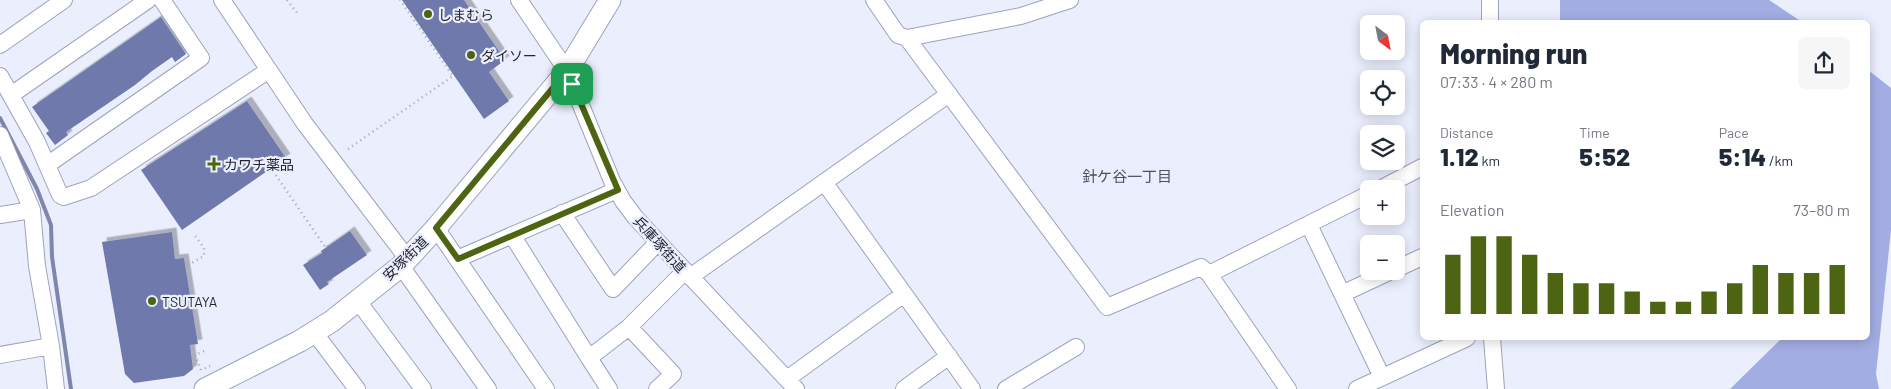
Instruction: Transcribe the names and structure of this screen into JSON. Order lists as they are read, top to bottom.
{
  "streets": {
    "main road": ["安塚街道"],
    "street": ["兵庫塚街道"]
  },
  "crossings": [
    ["兵庫塚街道", "安塚街道"]
  ],
  "districts": ["針ケ谷一丁目"],
  "places": {
    "other": ["しまむら", "ダイソー", "TSUTAYA"],
    "health": ["カワチ薬品"]
  },
  "north": "bottom right",
  "page": {
    "map_buttons": ["+", "−"],
    "heading": ["Morning run", "07:33 · 4 × 280 m"],
    "stats": [
      ["Distance", "1.12 km"],
      ["Time", "5:52"],
      ["Pace", "5:14 /km"]
    ],
    "chart": ["Elevation", "73–80 m"]
  }
}
